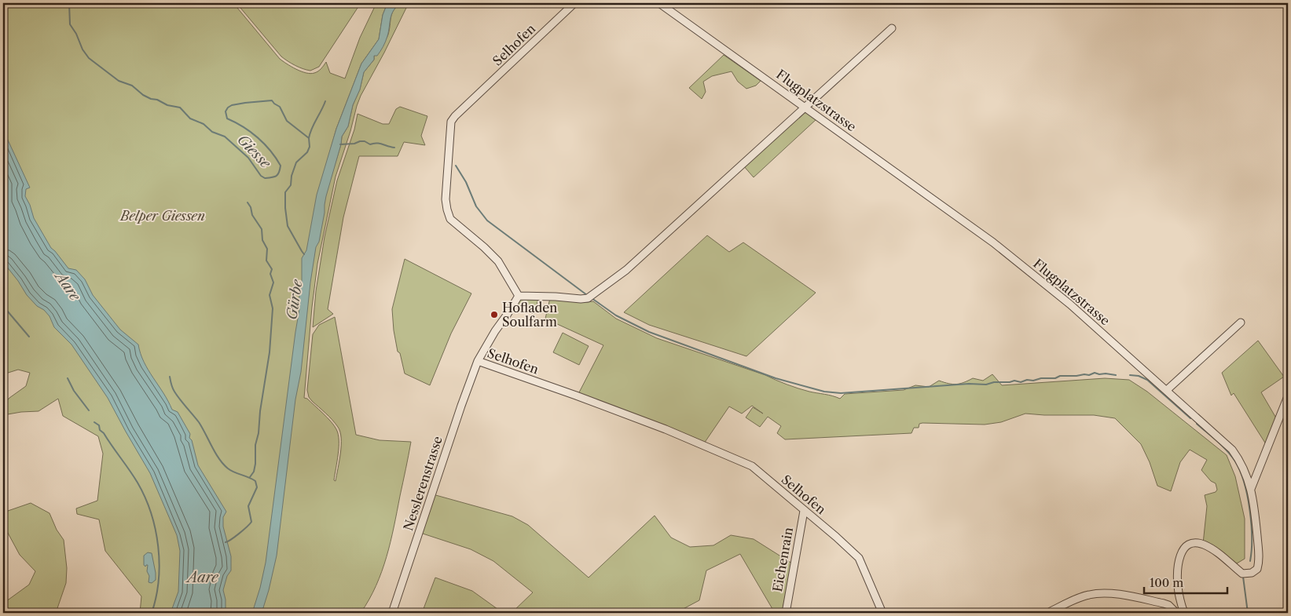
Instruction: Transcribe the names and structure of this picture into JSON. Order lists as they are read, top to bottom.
{
  "streets": {
    "street": [
      "Selhofen",
      "Flugplatzstrasse",
      "Nesslerenstrasse",
      "Eichenrain"
    ]
  },
  "crossings": [
    ["Selhofen", "Nesslerenstrasse"],
    ["Selhofen", "Eichenrain"]
  ],
  "water": ["Giesse", "Aare", "Gürbe"],
  "parks": ["Belper Giessen"],
  "places": ["Hofladen Soulfarm"],
  "scale_bar": "100 m"
}
